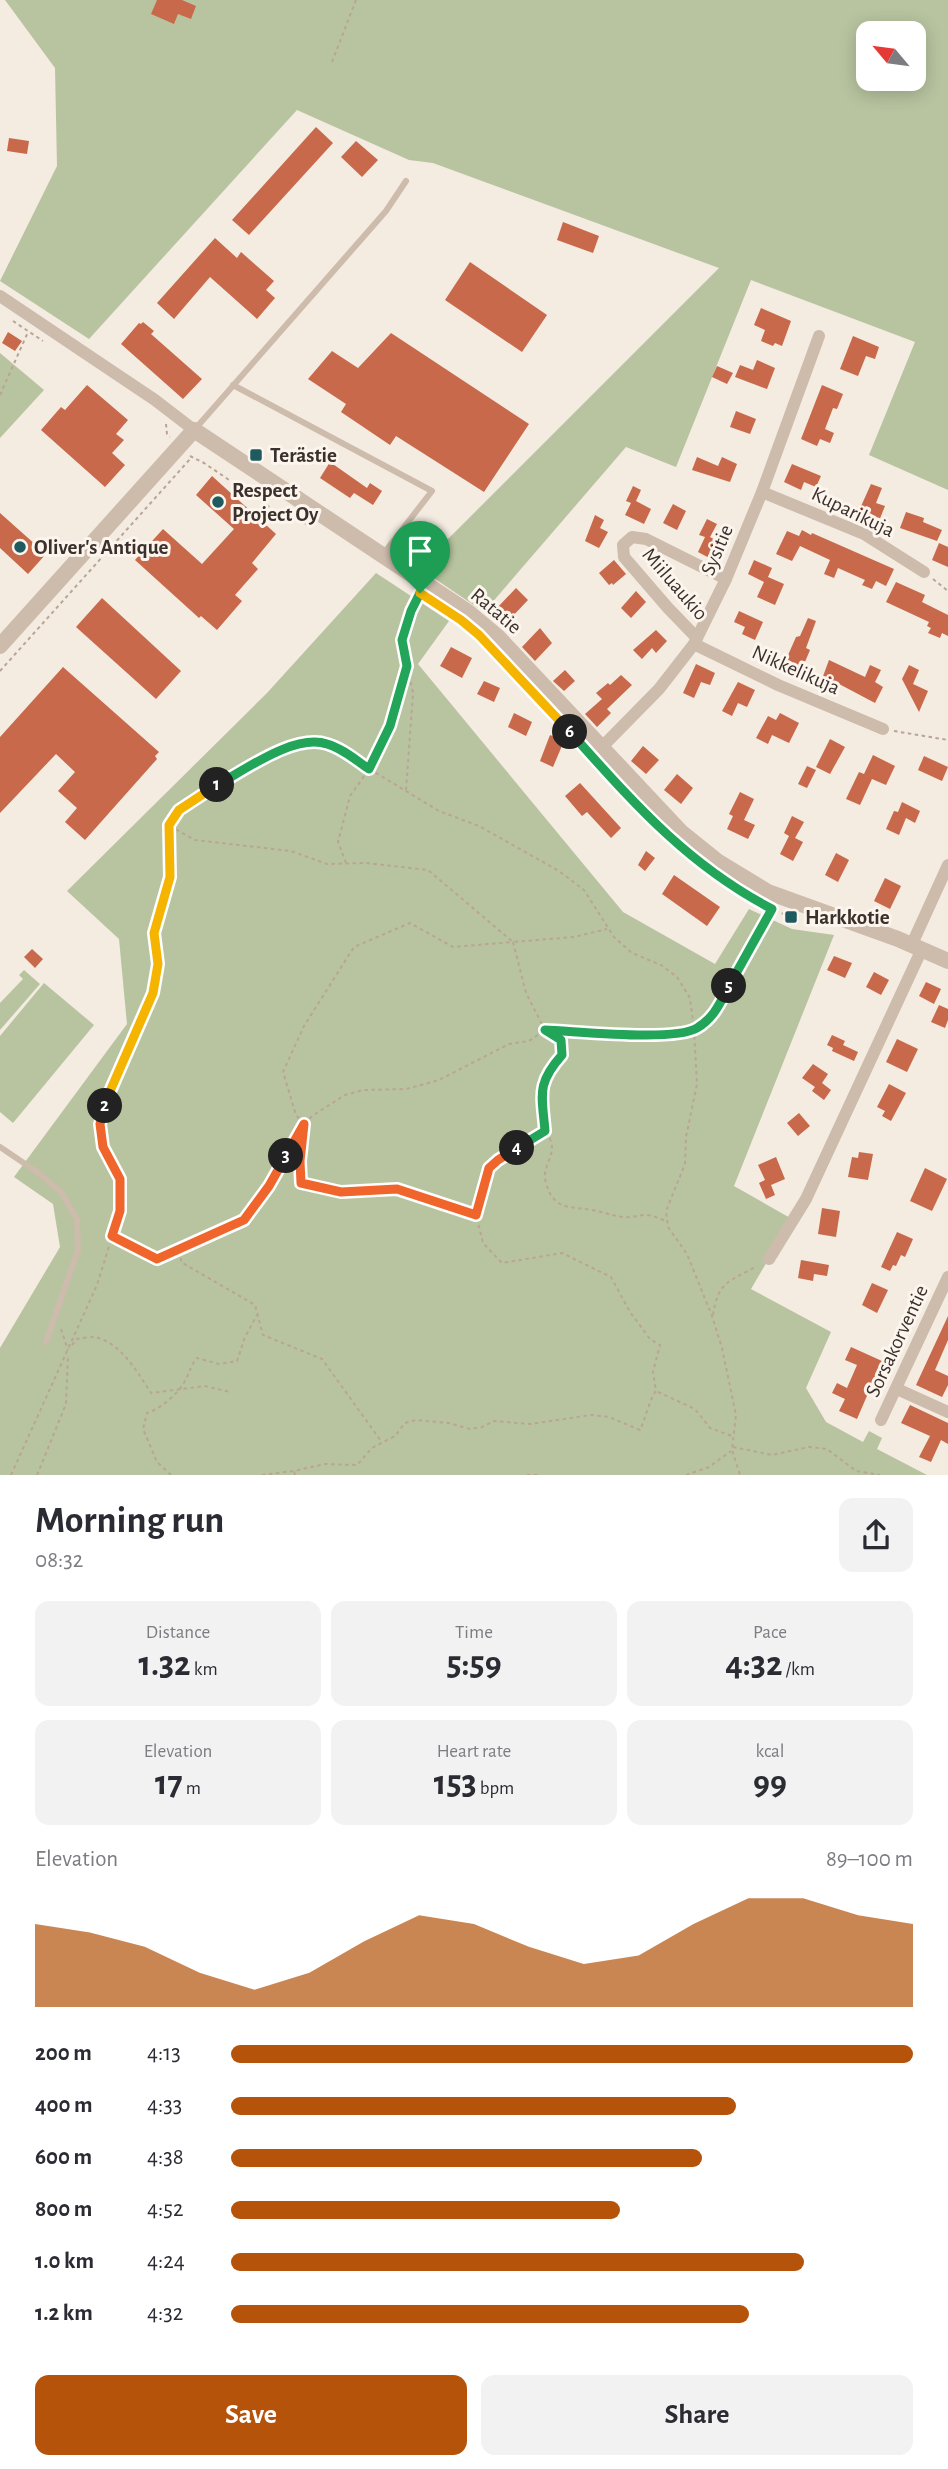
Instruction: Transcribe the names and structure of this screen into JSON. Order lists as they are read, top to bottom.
{
  "streets": {
    "street": [
      "Kuparikuja",
      "Sysitie",
      "Miiluaukio",
      "Ratatie",
      "Nikkelikuja",
      "Sorsakorventie"
    ]
  },
  "crossings": [
    ["Kuparikuja", "Sysitie"],
    ["Sysitie", "Miiluaukio"],
    ["Sysitie", "Ratatie"],
    ["Sysitie", "Nikkelikuja"],
    ["Miiluaukio", "Nikkelikuja"]
  ],
  "places": {
    "transit": ["Terästie", "Harkkotie"],
    "other": ["Respect Project Oy", "Oliver's Antique"]
  },
  "north": "top left",
  "page": {
    "pins": [
      "6",
      "1",
      "5",
      "2",
      "4",
      "3"
    ],
    "heading": ["Morning run", "08:32"],
    "stats": [
      ["Distance", "1.32 km"],
      ["Time", "5:59"],
      ["Pace", "4:32 /km"],
      ["Elevation", "17 m"],
      ["Heart rate", "153 bpm"],
      ["kcal", "99"]
    ],
    "chart": ["Elevation", "89–100 m"],
    "list": [
      {
        "name": "200 m",
        "note": "4:13"
      },
      {
        "name": "400 m",
        "note": "4:33"
      },
      {
        "name": "600 m",
        "note": "4:38"
      },
      {
        "name": "800 m",
        "note": "4:52"
      },
      {
        "name": "1.0 km",
        "note": "4:24"
      },
      {
        "name": "1.2 km",
        "note": "4:32"
      }
    ],
    "buttons": ["Save", "Share"]
  }
}
